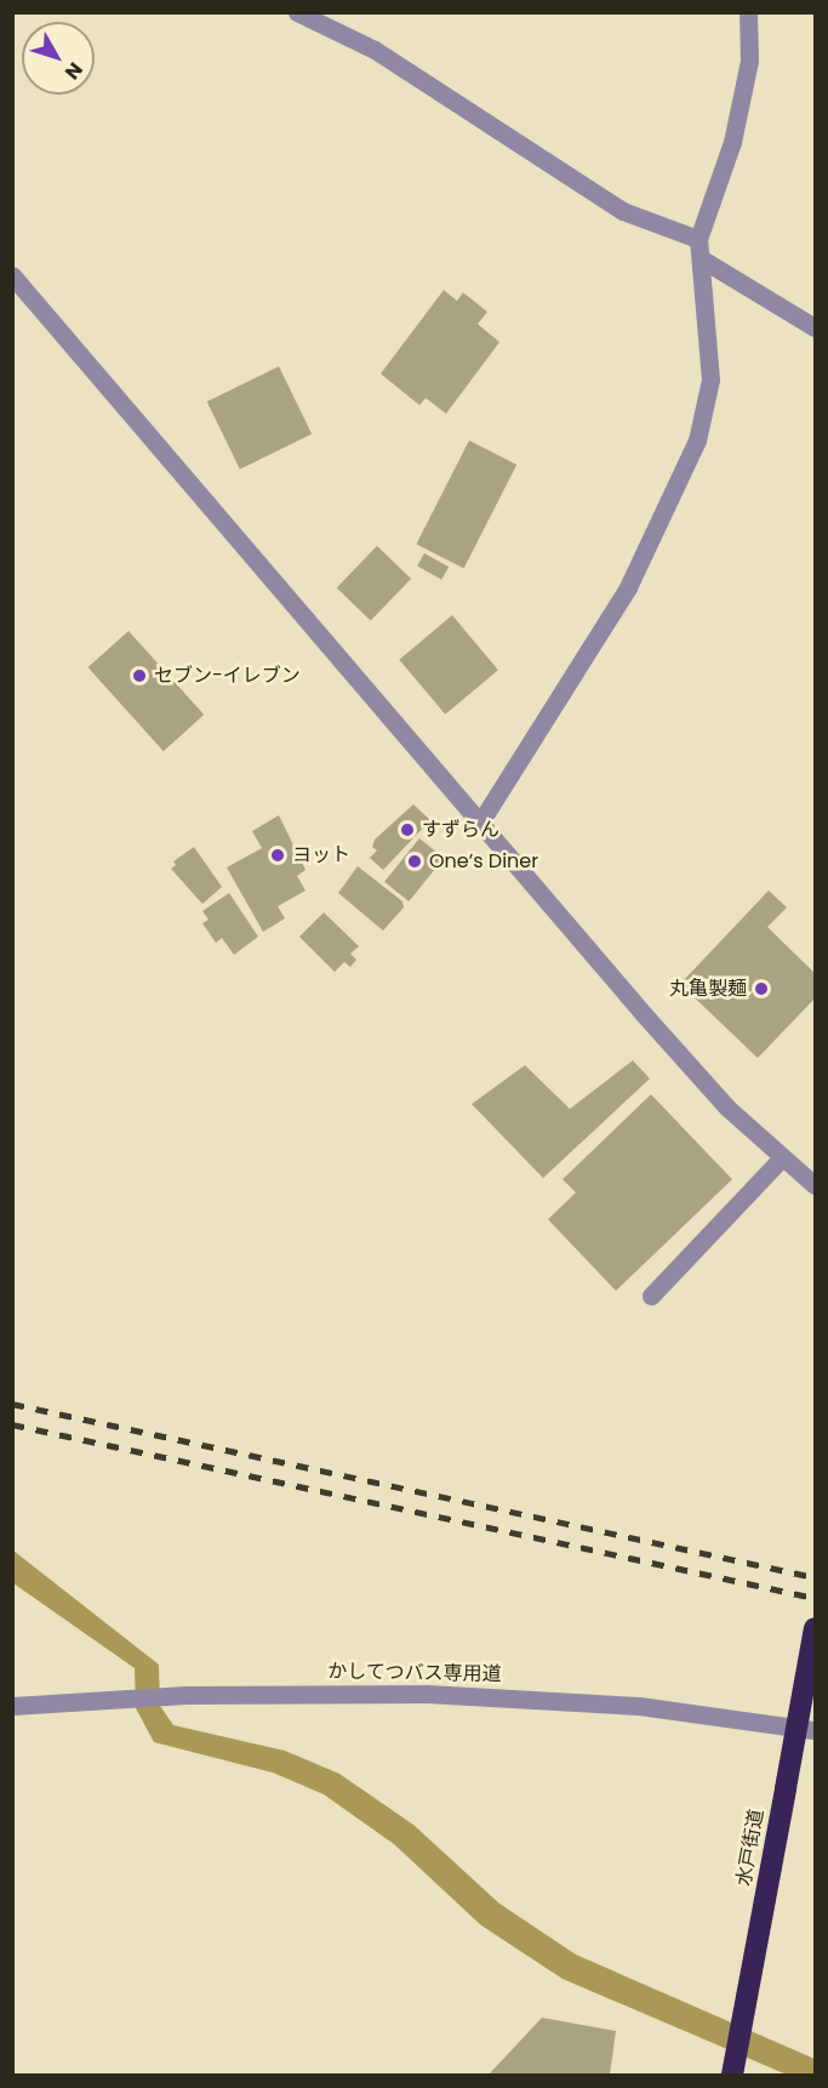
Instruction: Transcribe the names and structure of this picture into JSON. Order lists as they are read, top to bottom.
{
  "streets": {
    "highway": ["水戸街道"],
    "street": ["かしてつバス専用道"]
  },
  "places": [
    "セブン-イレブン",
    "すずらん",
    "ヨット",
    "One’s Diner",
    "丸亀製麺"
  ],
  "north": "bottom right"
}
